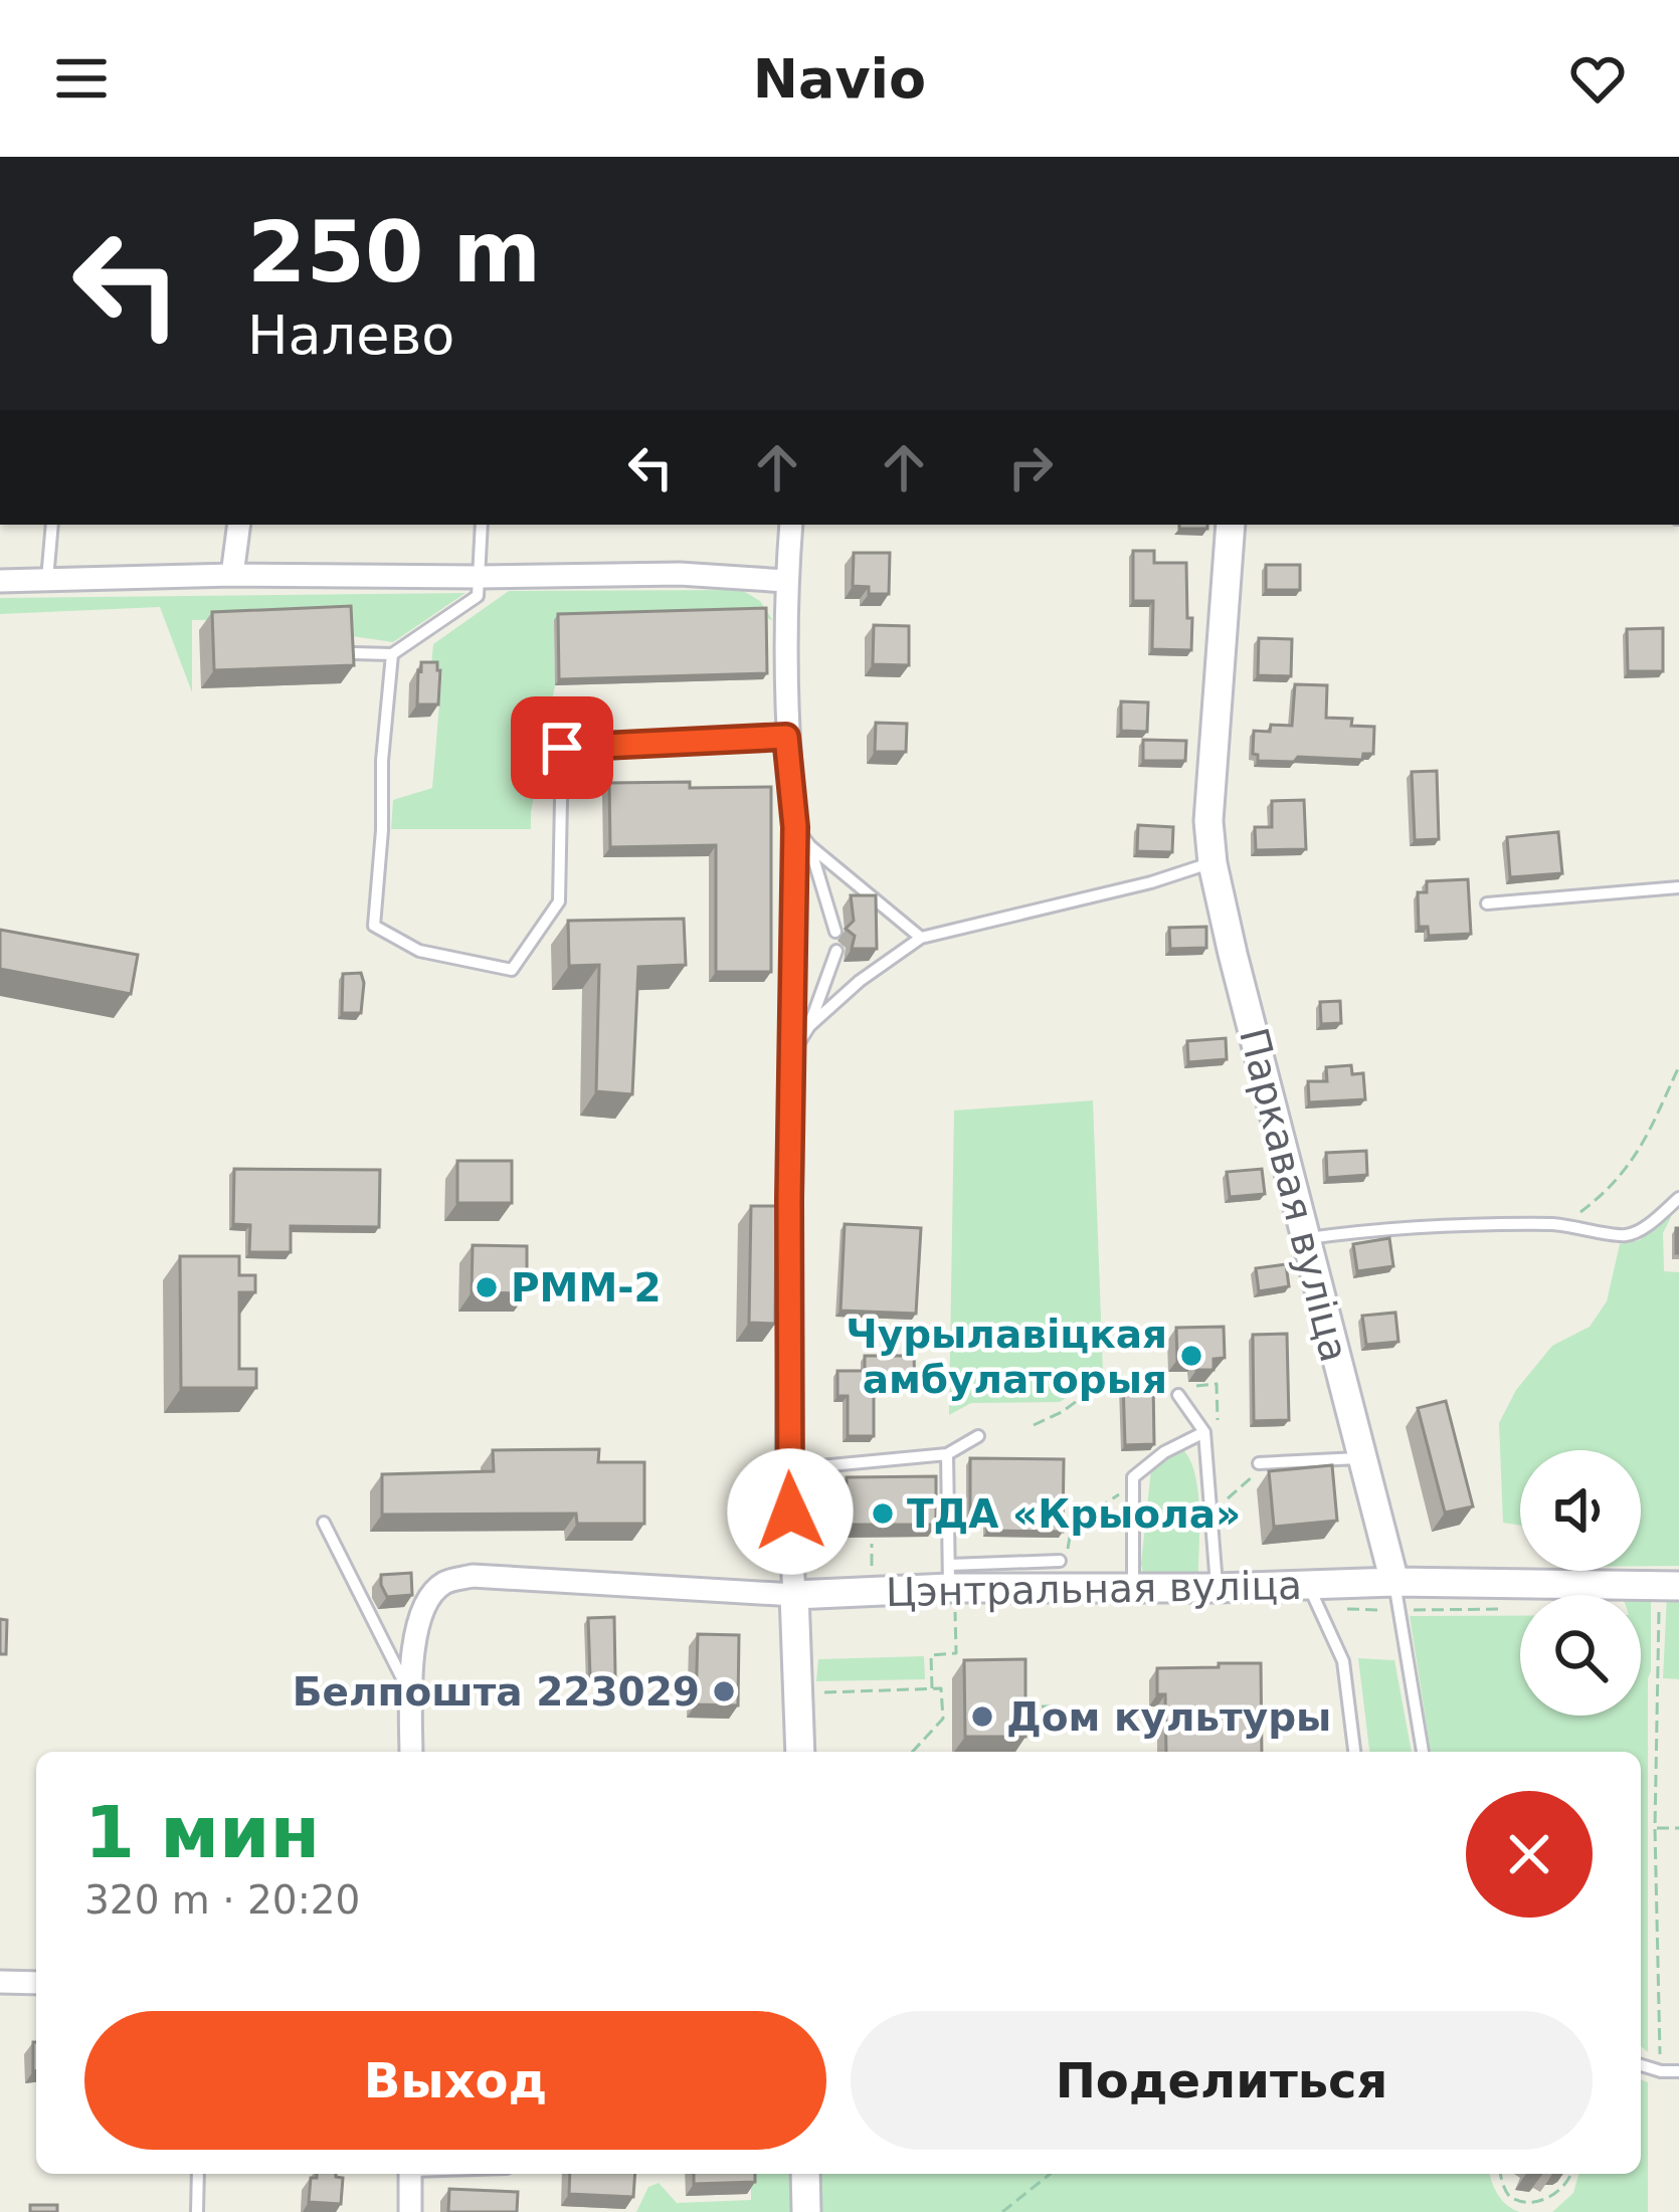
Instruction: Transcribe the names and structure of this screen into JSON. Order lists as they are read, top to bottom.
{
  "streets": {
    "street": ["Паркавая вуліца", "Цэнтральная вуліца"]
  },
  "crossings": [
    ["Паркавая вуліца", "Цэнтральная вуліца"]
  ],
  "places": [
    "РММ-2",
    "Чурылавіцкая амбулаторыя",
    "ТДА «Крыола»",
    "Белпошта 223029",
    "Дом культуры"
  ],
  "page": {
    "header": "Navio",
    "turn": ["250 m", "Налево"],
    "heading": ["1 мин", "320 m · 20:20"],
    "buttons": ["Выход", "Поделиться"]
  }
}
